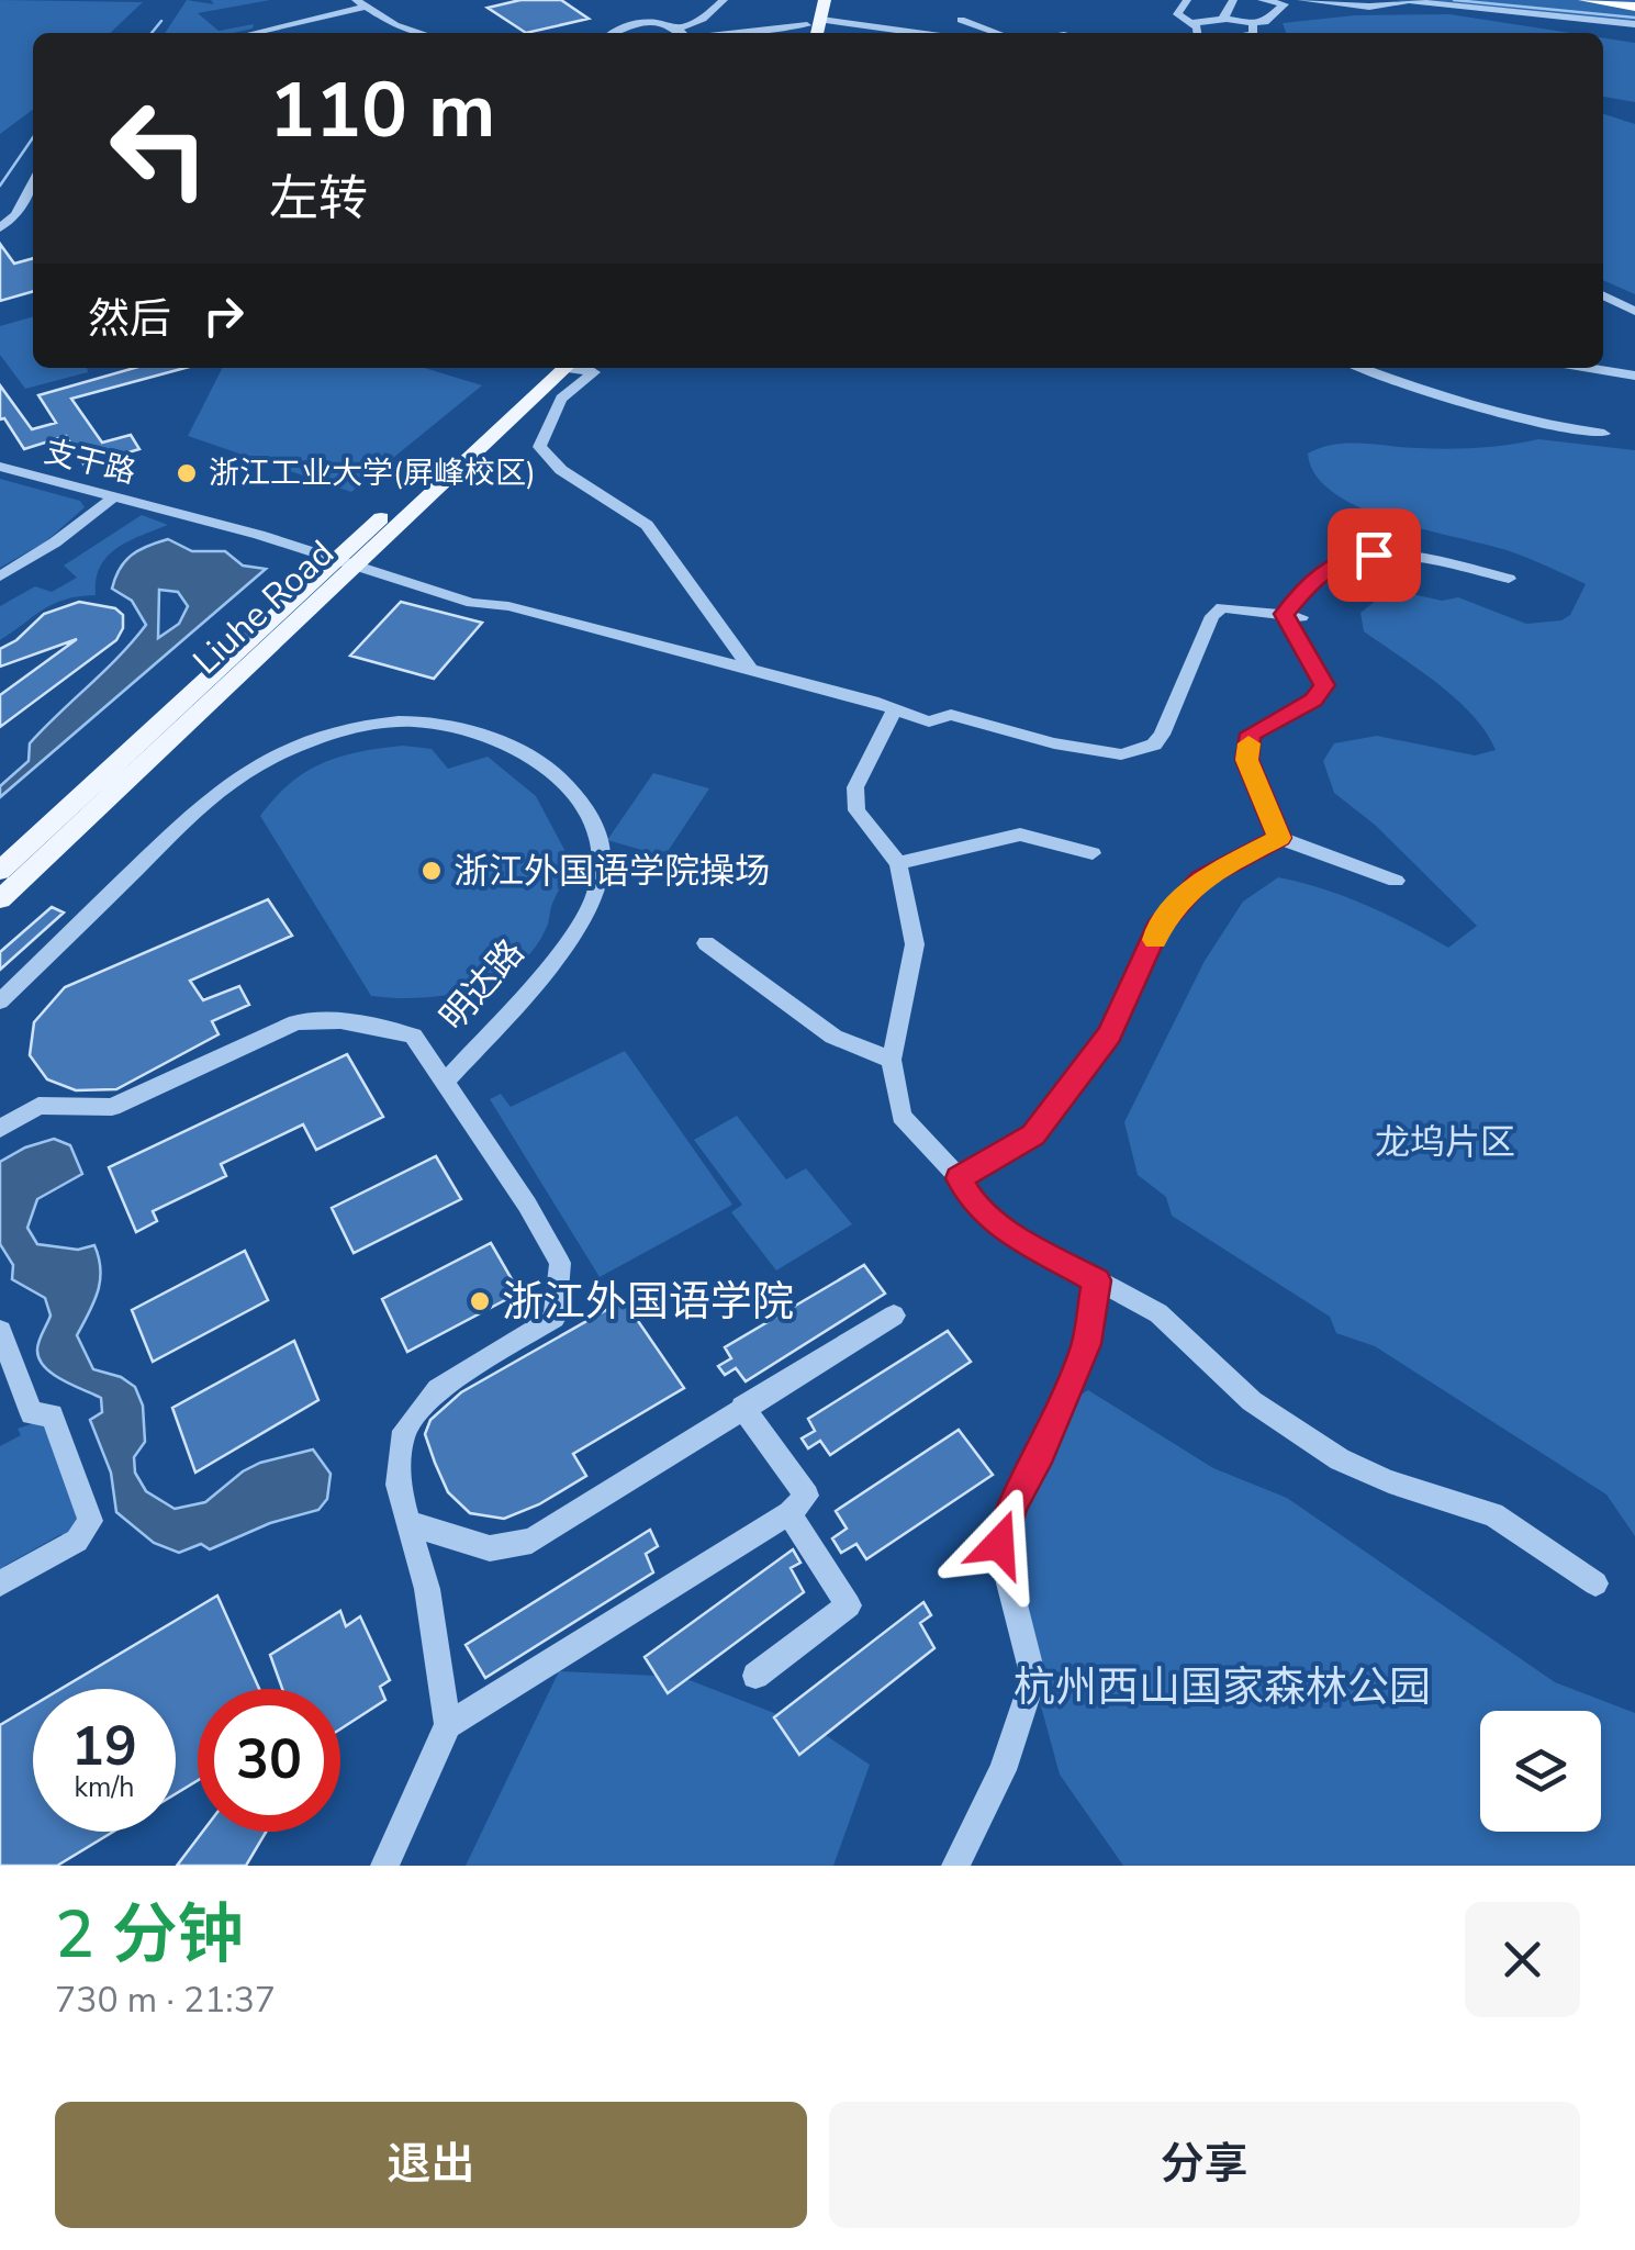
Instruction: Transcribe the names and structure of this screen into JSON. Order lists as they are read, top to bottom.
{
  "streets": {
    "main road": ["Liuhe Road"],
    "street": ["支干路", "明达路"]
  },
  "crossings": [
    ["支干路", "Liuhe Road"]
  ],
  "parks": ["龙坞片区", "杭州西山国家森林公园"],
  "places": ["浙江工业大学(屏峰校区)", "浙江外国语学院操场", "浙江外国语学院"],
  "page": {
    "turn": ["110 m", "左转"],
    "then": "然后",
    "speed": "19 km/h",
    "limit": "30",
    "heading": ["2 分钟", "730 m · 21:37"],
    "buttons": ["退出", "分享"]
  }
}
